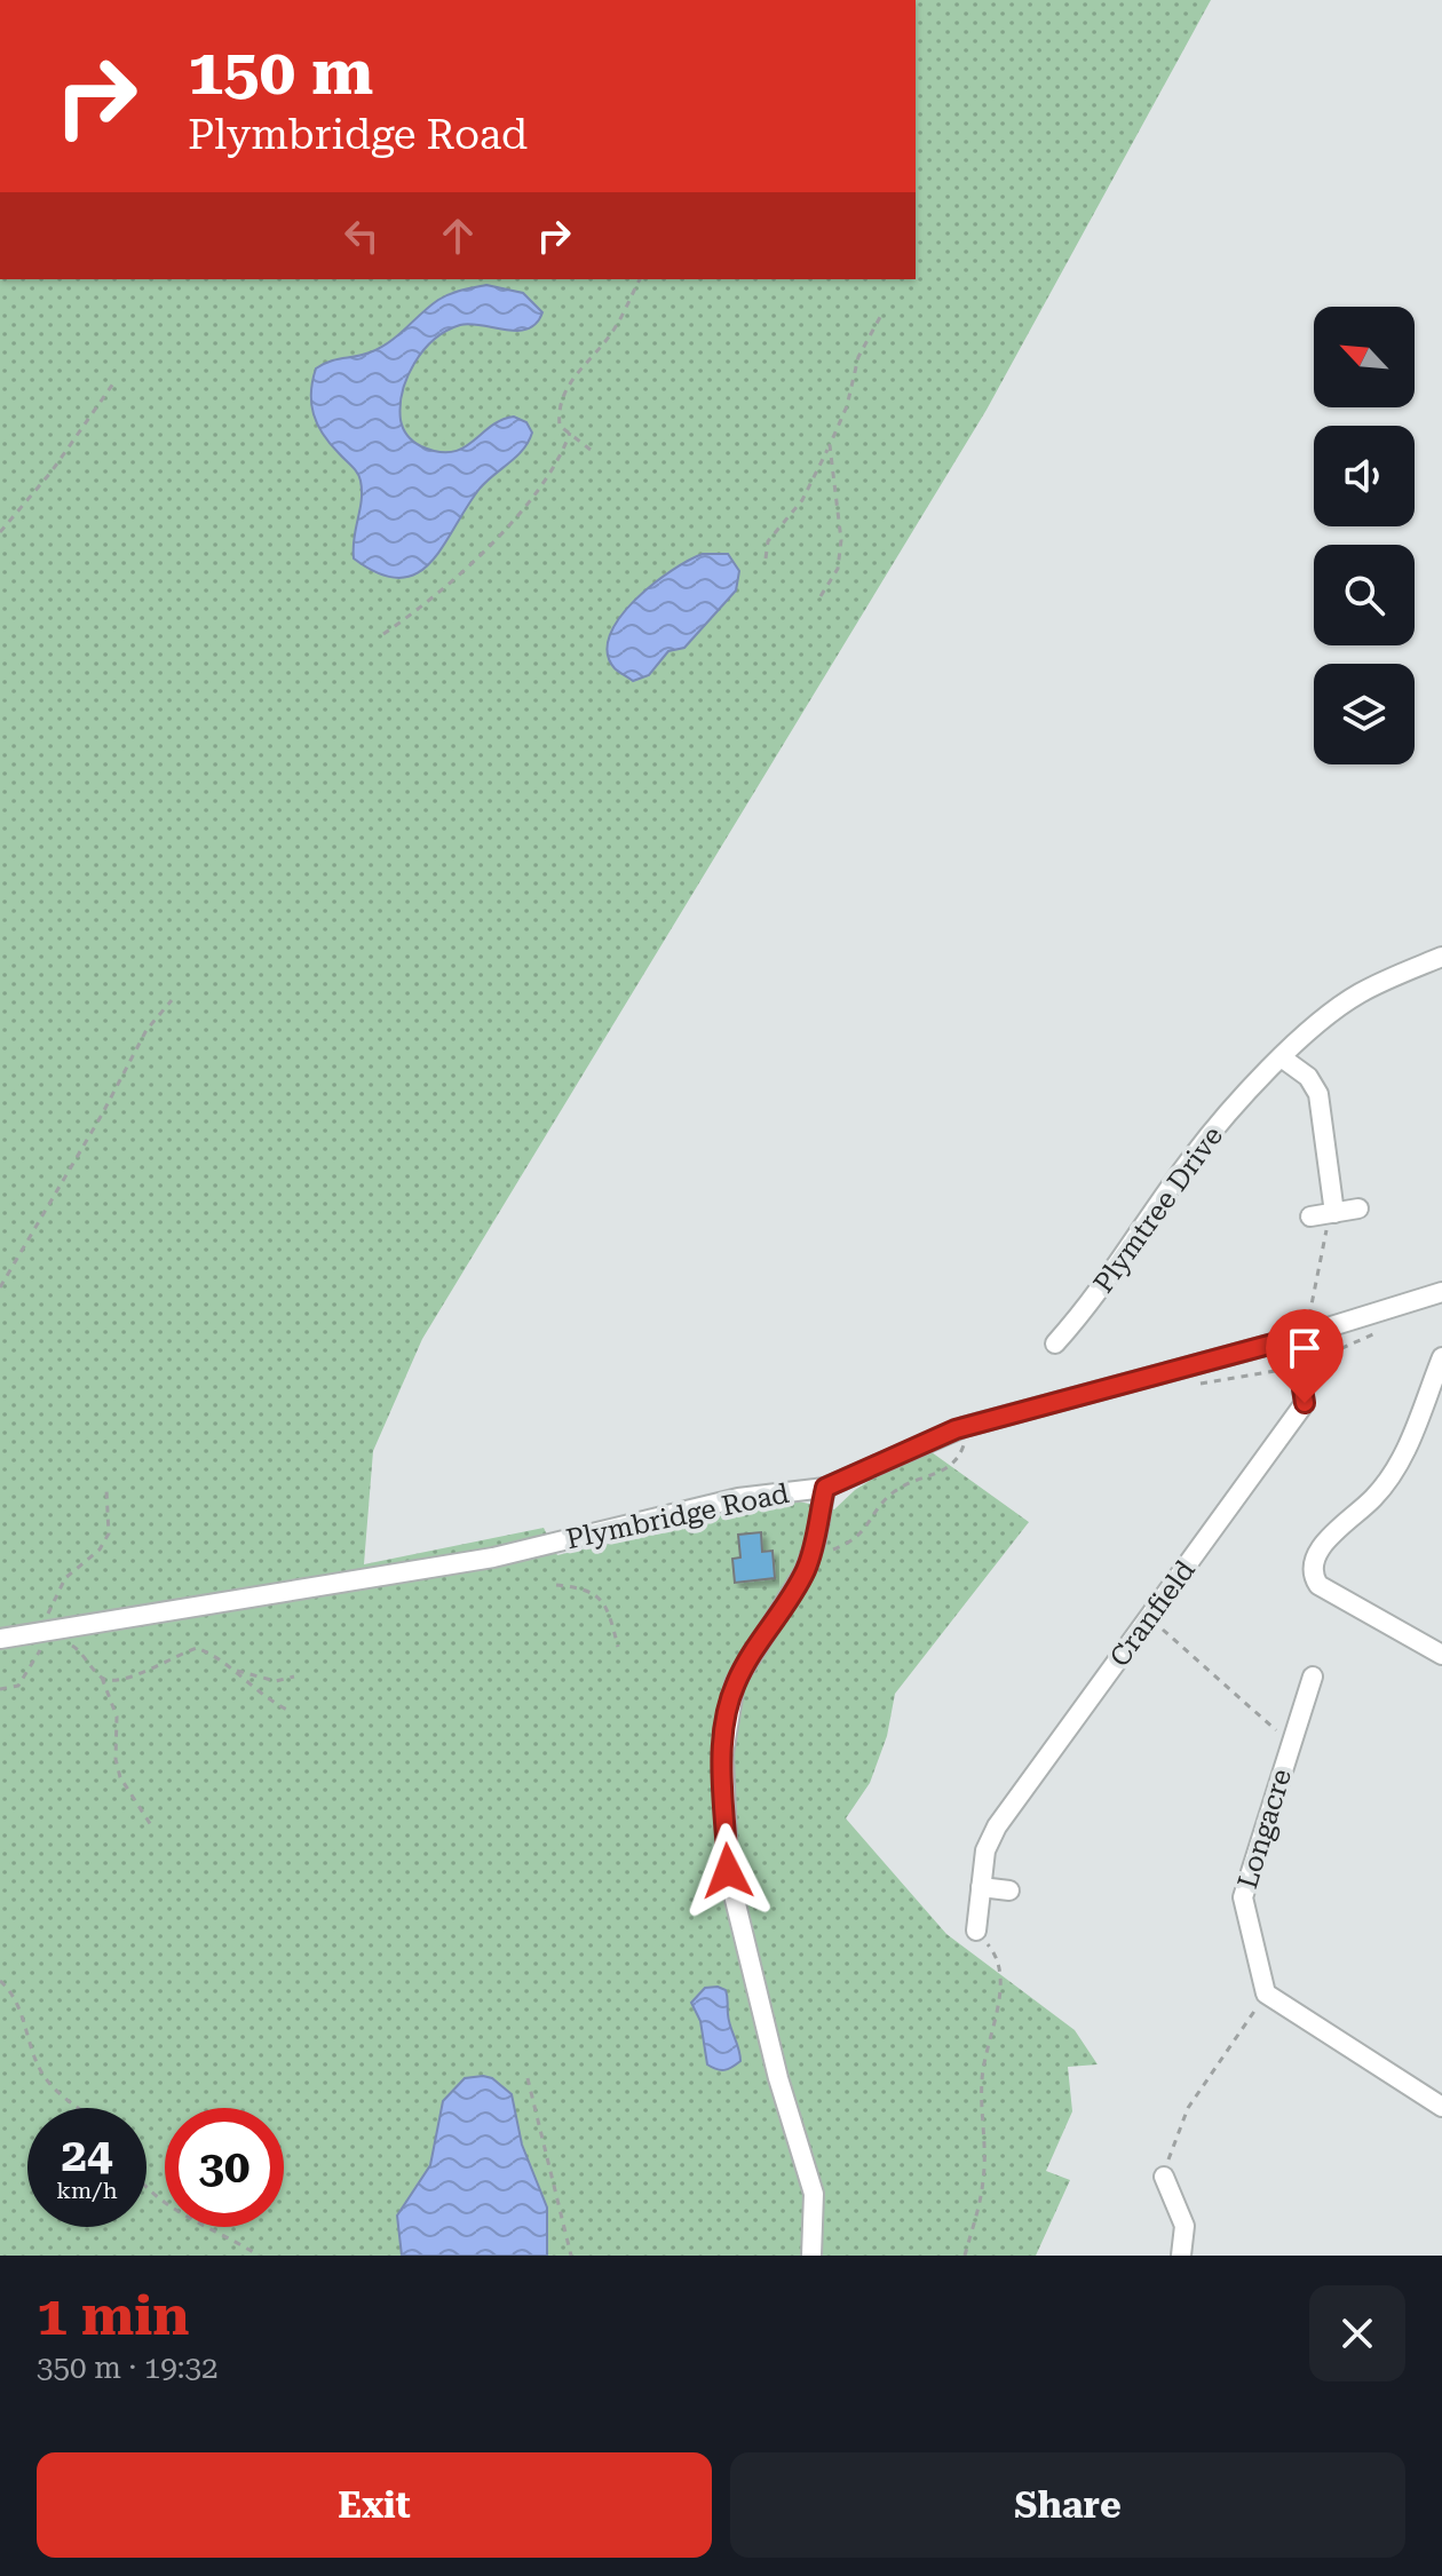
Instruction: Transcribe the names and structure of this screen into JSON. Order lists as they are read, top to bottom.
{
  "streets": {
    "street": [
      "Plymtree Drive",
      "Plymbridge Road",
      "Cranfield",
      "Longacre"
    ]
  },
  "crossings": [
    ["Plymbridge Road", "Cranfield"]
  ],
  "north": "top left",
  "page": {
    "turn": ["150 m", "Plymbridge Road"],
    "speed": "24 km/h",
    "limit": "30",
    "heading": ["1 min", "350 m · 19:32"],
    "buttons": ["Exit", "Share"]
  }
}
